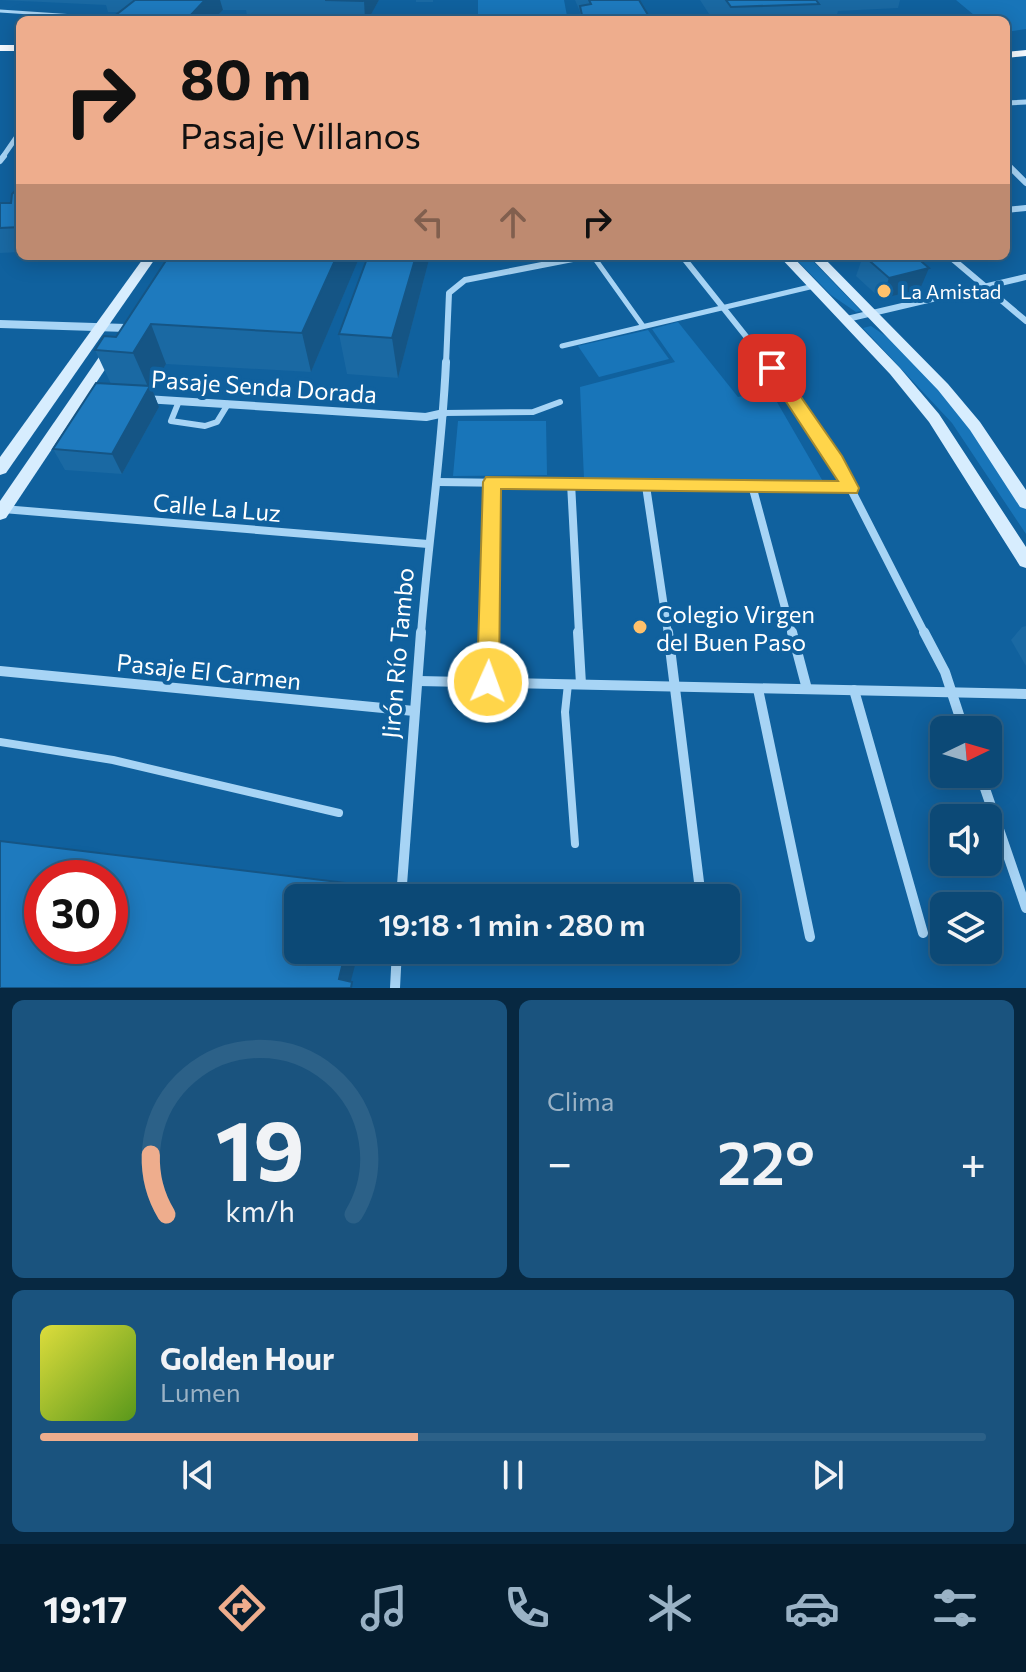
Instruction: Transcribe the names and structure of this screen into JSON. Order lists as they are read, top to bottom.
{
  "streets": {
    "street": [
      "Pasaje Senda Dorada",
      "Calle La Luz",
      "Jirón Río Tambo",
      "Pasaje El Carmen"
    ]
  },
  "crossings": [
    ["Pasaje Senda Dorada", "Jirón Río Tambo"],
    ["Calle La Luz", "Jirón Río Tambo"],
    ["Jirón Río Tambo", "Pasaje El Carmen"]
  ],
  "places": ["La Amistad", "Colegio Virgen del Buen Paso"],
  "north": "right",
  "page": {
    "turn": ["80 m", "Pasaje Villanos"],
    "limit": "30",
    "trip": "19:18 · 1 min · 280 m",
    "tile": "Clima",
    "heat": ["−", "22°", "+"],
    "song": ["Golden Hour", "Lumen"],
    "tabs": "19:17",
    "gauge": ["19", "km/h"]
  }
}
